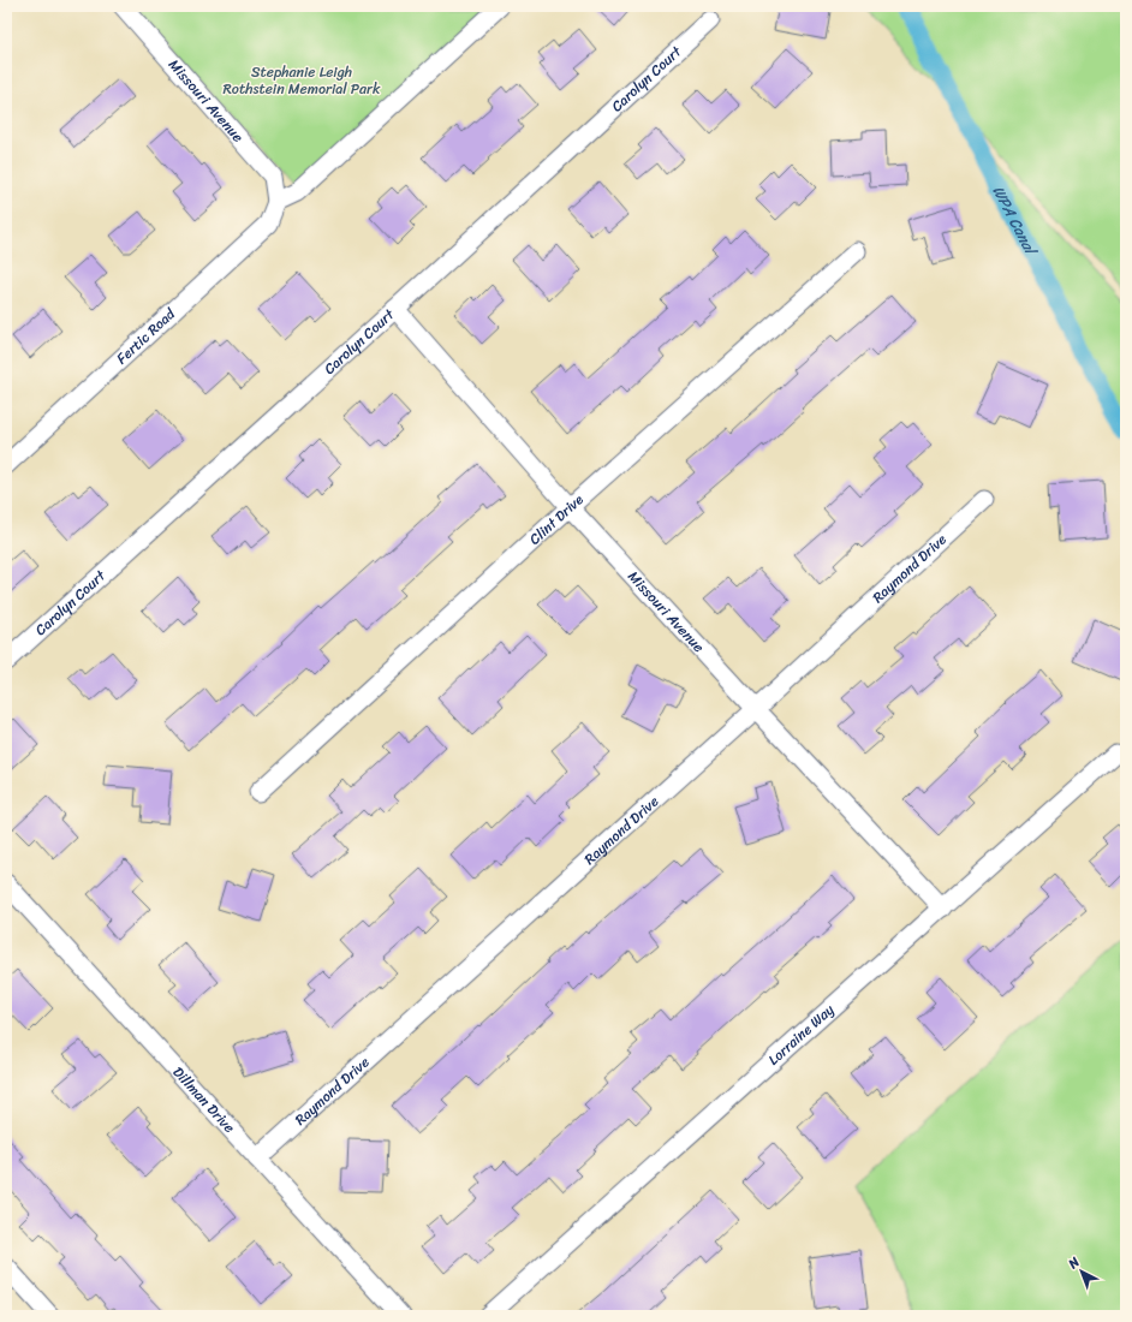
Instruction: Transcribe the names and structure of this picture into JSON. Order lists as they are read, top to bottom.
{
  "streets": {
    "street": [
      "Carolyn Court",
      "Missouri Avenue",
      "Fertic Road",
      "Clint Drive",
      "Raymond Drive",
      "Lorraine Way",
      "Dillman Drive"
    ]
  },
  "crossings": [
    ["Carolyn Court", "Missouri Avenue"],
    ["Missouri Avenue", "Fertic Road"],
    ["Missouri Avenue", "Clint Drive"],
    ["Missouri Avenue", "Raymond Drive"],
    ["Missouri Avenue", "Lorraine Way"],
    ["Raymond Drive", "Dillman Drive"]
  ],
  "water": ["WPA Canal"],
  "parks": ["Stephanie Leigh Rothstein Memorial Park"],
  "north": "top left"
}
